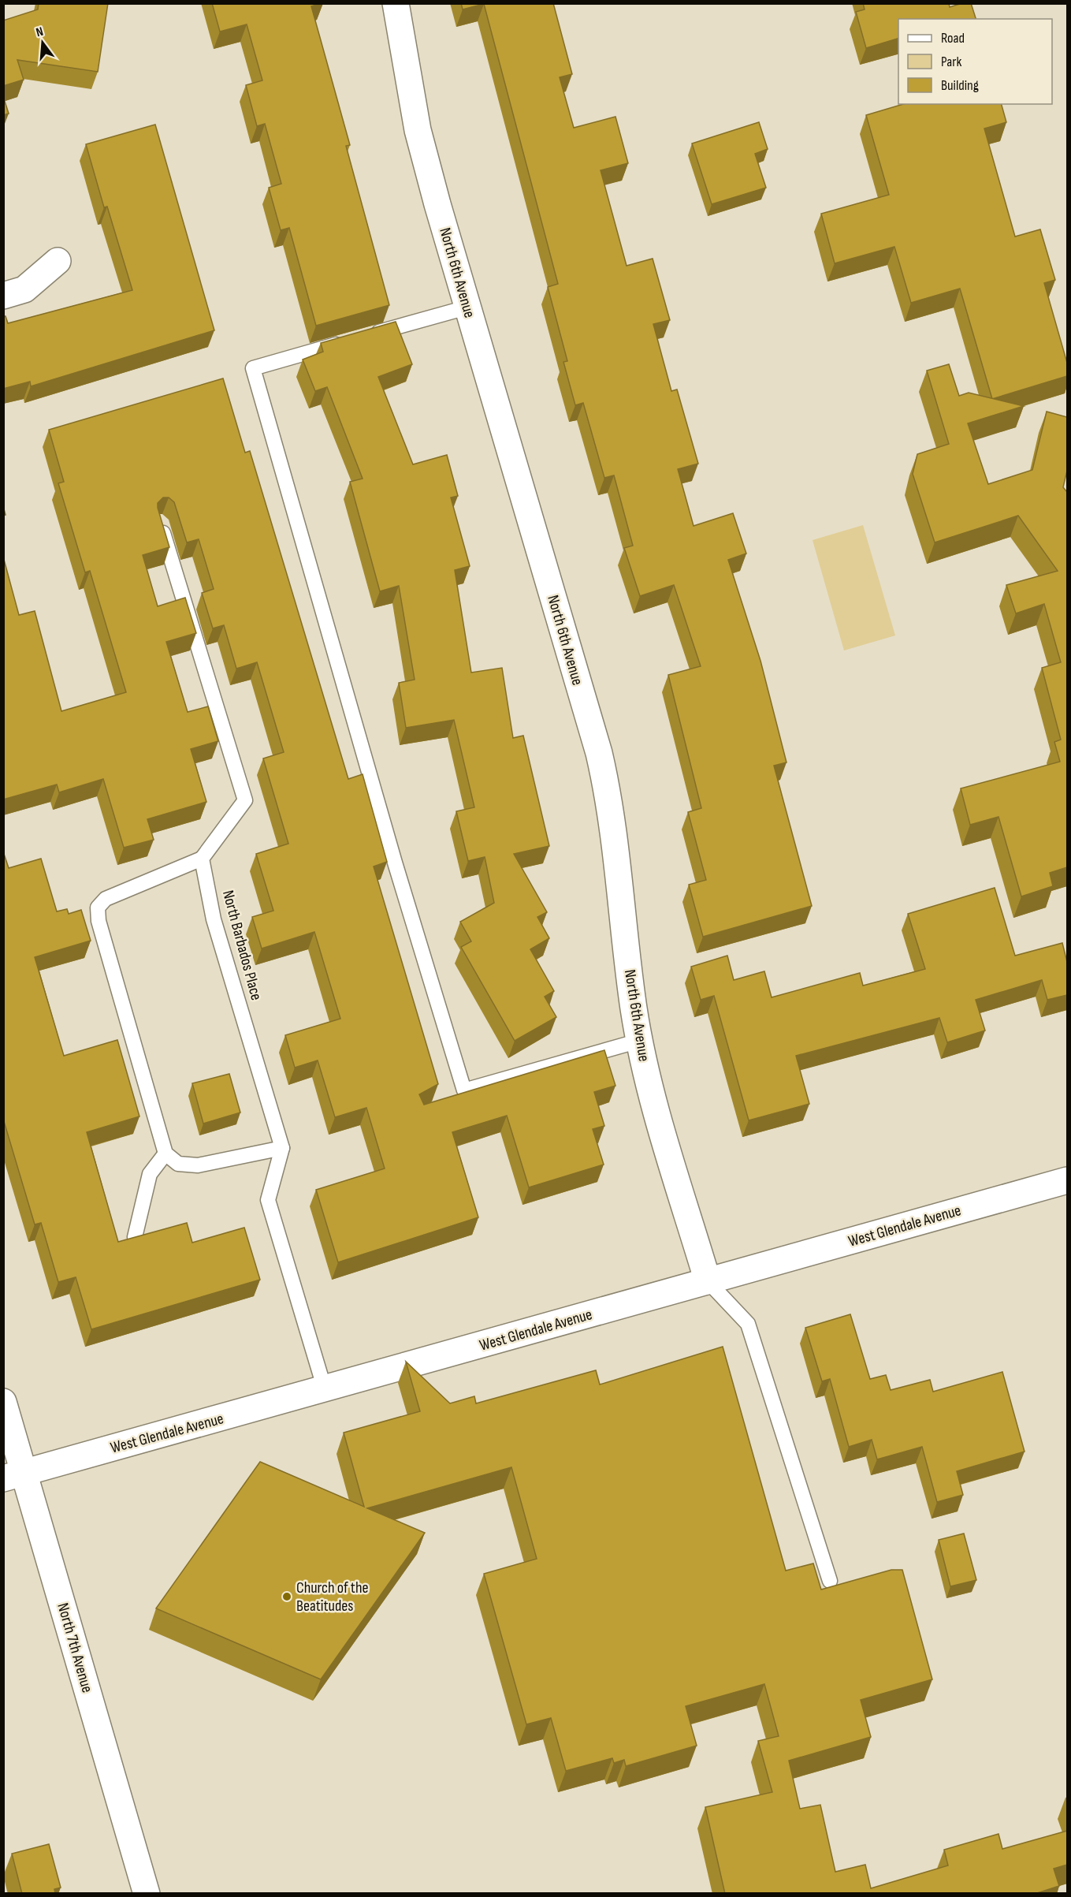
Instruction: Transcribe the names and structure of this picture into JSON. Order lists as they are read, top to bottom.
{
  "streets": {
    "main road": ["North 6th Avenue", "West Glendale Avenue", "North 7th Avenue"],
    "lane": ["North Barbados Place"]
  },
  "crossings": [
    ["North 6th Avenue", "West Glendale Avenue"],
    ["West Glendale Avenue", "North 7th Avenue"]
  ],
  "places": ["Church of the Beatitudes"],
  "legend": ["Road", "Park", "Building"],
  "north": "top"
}
